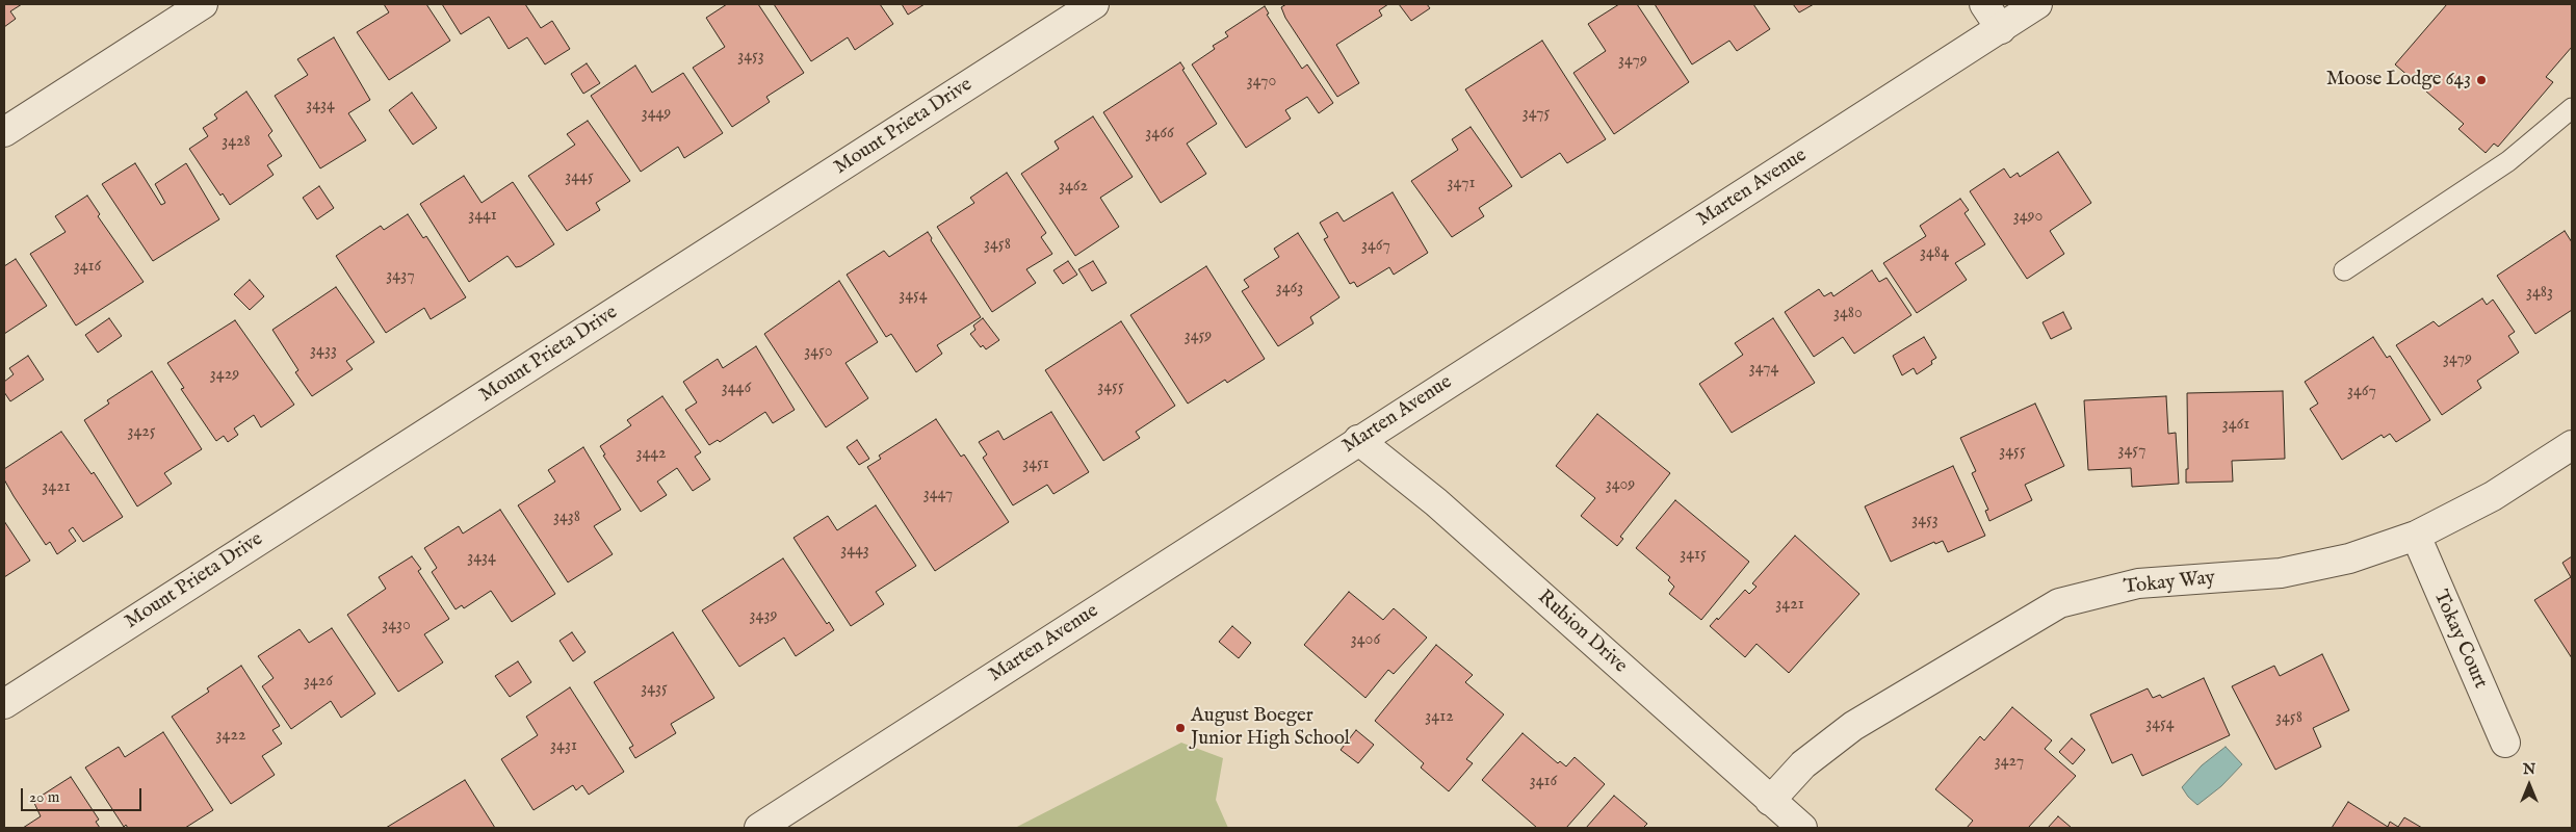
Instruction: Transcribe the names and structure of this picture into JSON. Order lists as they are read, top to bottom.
{
  "streets": {
    "street": [
      "Mount Prieta Drive",
      "Marten Avenue",
      "Tokay Way",
      "Rubion Drive",
      "Tokay Court"
    ]
  },
  "crossings": [
    ["Marten Avenue", "Rubion Drive"],
    ["Tokay Way", "Rubion Drive"],
    ["Tokay Way", "Tokay Court"]
  ],
  "places": ["Moose Lodge 643", "August Boeger Junior High School"],
  "house_numbers": [
    "3453",
    "3479",
    "3470",
    "3434",
    "3449",
    "3475",
    "3466",
    "3428",
    "3445",
    "3471",
    "3462",
    "3441",
    "3490",
    "3458",
    "3467",
    "3484",
    "3416",
    "3437",
    "3463",
    "3483",
    "3454",
    "3480",
    "3459",
    "3433",
    "3450",
    "3479",
    "3474",
    "3429",
    "3455",
    "3446",
    "3467",
    "3461",
    "3425",
    "3457",
    "3455",
    "3442",
    "3451",
    "3409",
    "3421",
    "3447",
    "3438",
    "3453",
    "3443",
    "3415",
    "3434",
    "3421",
    "3439",
    "3430",
    "3406",
    "3426",
    "3435",
    "3412",
    "3458",
    "3454",
    "3422",
    "3431",
    "3427",
    "3416"
  ],
  "scale_bar": "20 m",
  "north": "top"
}
